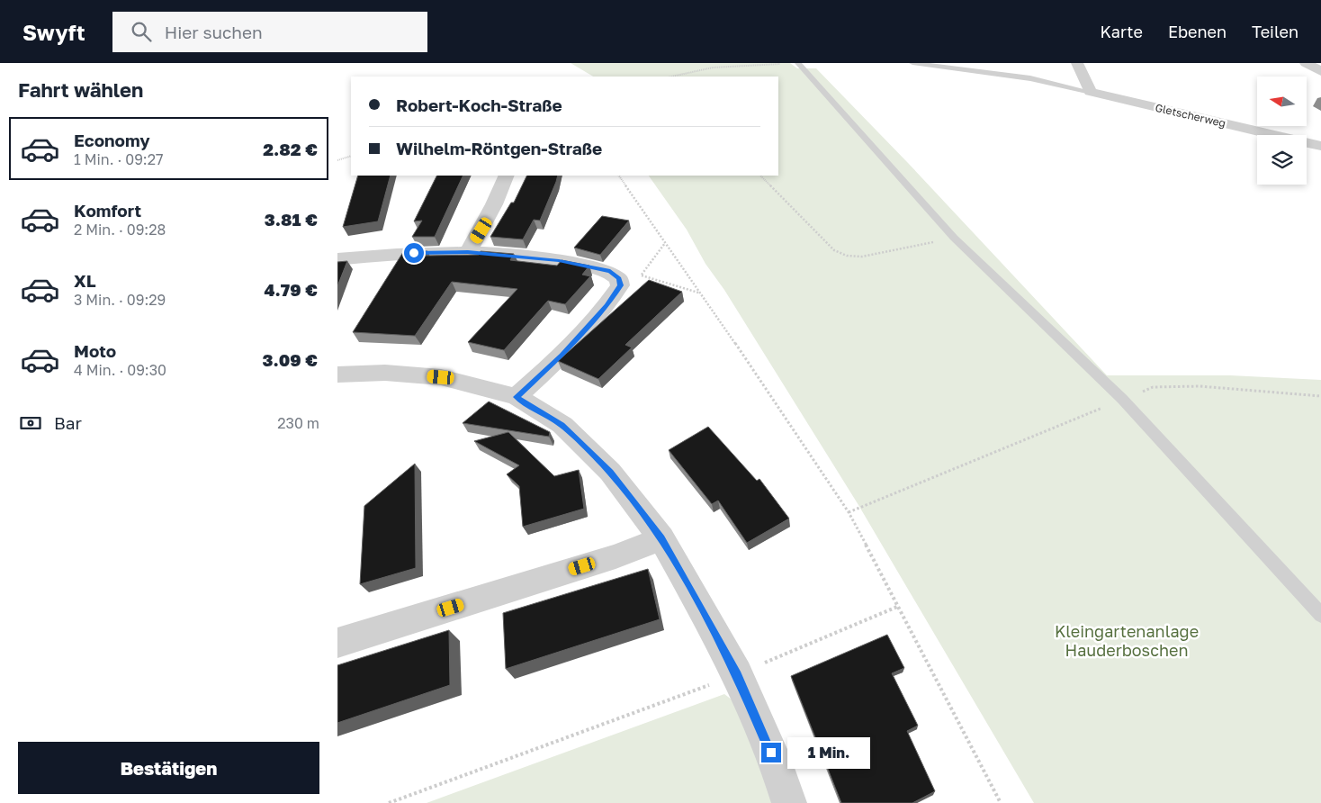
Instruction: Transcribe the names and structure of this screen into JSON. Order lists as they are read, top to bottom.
{
  "streets": {
    "street": ["Gletscherweg"]
  },
  "parks": ["Kleingartenanlage Hauderboschen"],
  "north": "left",
  "page": {
    "header": "Swyft",
    "search": "Hier suchen",
    "nav": ["Karte", "Ebenen", "Teilen"],
    "heading": "Fahrt wählen",
    "banner": ["Robert-Koch-Straße", "Wilhelm-Röntgen-Straße"],
    "list": [
      {
        "name": "Economy",
        "note": "1 Min. · 09:27",
        "value": "2.82 €"
      },
      {
        "name": "Komfort",
        "note": "2 Min. · 09:28",
        "value": "3.81 €"
      },
      {
        "name": "XL",
        "note": "3 Min. · 09:29",
        "value": "4.79 €"
      },
      {
        "name": "Moto",
        "note": "4 Min. · 09:30",
        "value": "3.09 €"
      }
    ],
    "pay": ["Bar", "230 m"],
    "buttons": "Bestätigen",
    "bubble": "1 Min."
  }
}
